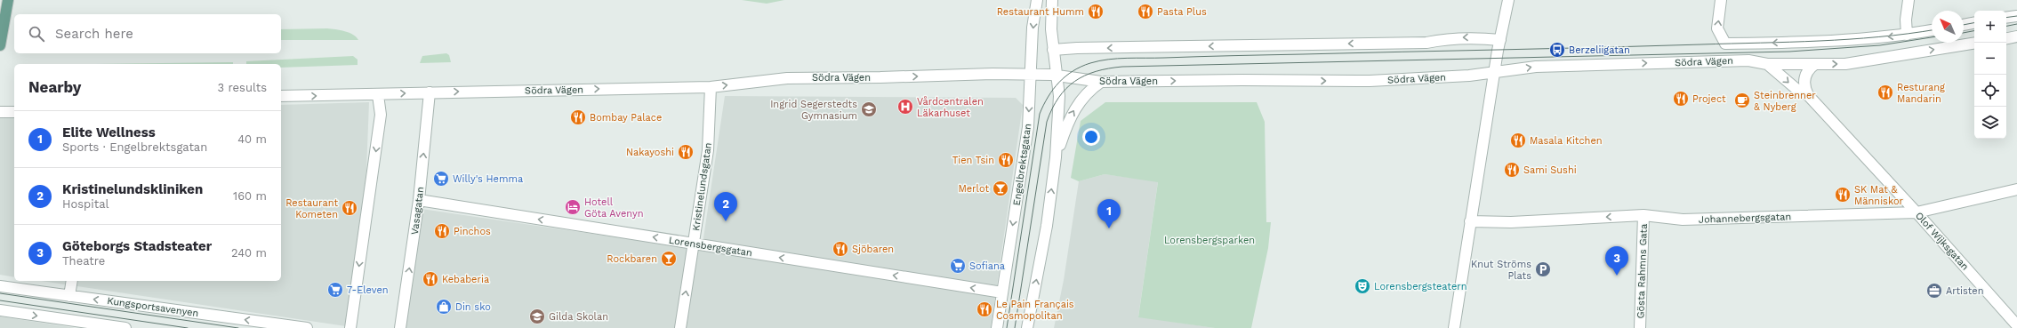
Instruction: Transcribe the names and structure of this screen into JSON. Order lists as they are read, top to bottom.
{
  "streets": {
    "street": [
      "Södra Vägen",
      "Engelbrektsgatan",
      "Kristinelundsgatan",
      "Vasagatan",
      "Johannebergsgatan",
      "Olof Wijksgatan",
      "Lorensbergsgatan",
      "Gösta Rahmns Gata",
      "Kungsportsavenyen"
    ]
  },
  "crossings": [
    ["Södra Vägen", "Engelbrektsgatan"],
    ["Södra Vägen", "Kristinelundsgatan"],
    ["Södra Vägen", "Vasagatan"],
    ["Södra Vägen", "Olof Wijksgatan"],
    ["Engelbrektsgatan", "Lorensbergsgatan"],
    ["Kristinelundsgatan", "Lorensbergsgatan"],
    ["Vasagatan", "Lorensbergsgatan"],
    ["Johannebergsgatan", "Olof Wijksgatan"],
    ["Johannebergsgatan", "Gösta Rahmns Gata"]
  ],
  "one_way": ["Kristinelundsgatan", "Lorensbergsgatan", "Kungsportsavenyen"],
  "parks": ["Lorensbergsparken"],
  "places": {
    "restaurant": [
      "Restaurant Humm",
      "Pasta Plus",
      "Resturang Mandarin",
      "Project",
      "Bombay Palace",
      "Masala Kitchen",
      "Nakayoshi",
      "Tien Tsin",
      "Sami Sushi",
      "SK Mat & Människor",
      "Restaurant Kometen",
      "Pinchos",
      "Sjöbaren",
      "Kebaberia",
      "Le Pain Français Cosmopolitan"
    ],
    "bus stop": ["Berzeliigatan"],
    "cafe": ["Steinbrenner & Nyberg"],
    "hospital": ["Vårdcentralen Läkarhuset"],
    "school or university": ["Ingrid Segerstedts Gymnasium", "Gilda Skolan"],
    "supermarket": ["Willy's Hemma", "Sofiana", "7-Eleven"],
    "bar": ["Merlot", "Rockbaren"],
    "hotel": ["Hotell Göta Avenyn"],
    "parking": ["Knut Ströms Plats"],
    "theatre": ["Lorensbergsteatern"],
    "office": ["Artisten"],
    "shop": ["Din sko"]
  },
  "north": "top left",
  "page": {
    "map_buttons": ["+", "−"],
    "search": "Search here",
    "heading": ["Nearby", "3 results"],
    "list": [
      {
        "mark": "1",
        "name": "Elite Wellness",
        "note": "Sports · Engelbrektsgatan",
        "value": "40 m"
      },
      {
        "mark": "2",
        "name": "Kristinelundskliniken",
        "note": "Hospital",
        "value": "160 m"
      },
      {
        "mark": "3",
        "name": "Göteborgs Stadsteater",
        "note": "Theatre",
        "value": "240 m"
      }
    ],
    "pins": ["2", "1", "3"]
  }
}
